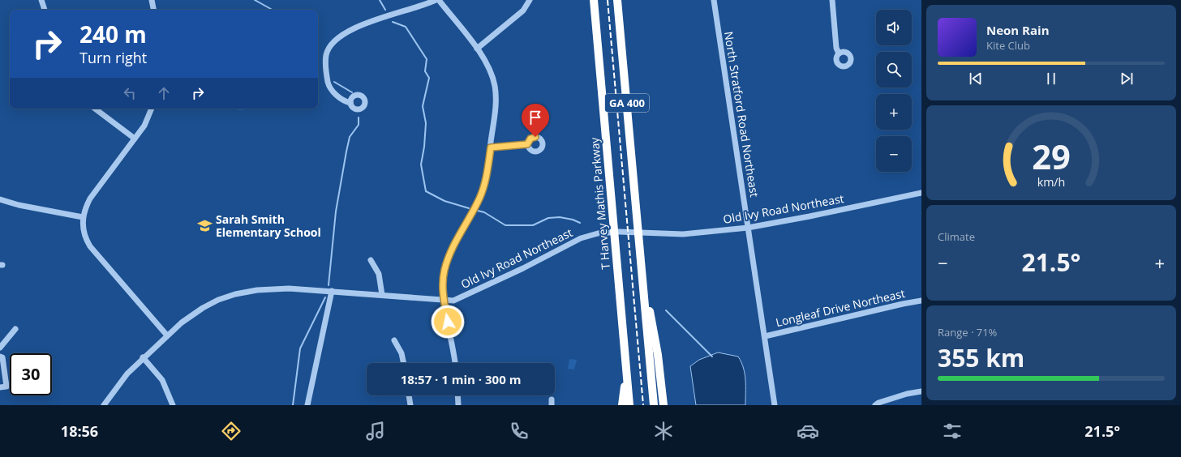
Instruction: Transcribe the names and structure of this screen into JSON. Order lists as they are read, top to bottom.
{
  "streets": {
    "highway": ["GA 400", "T Harvey Mathis Parkway"],
    "street": ["North Stratford Road Northeast", "Old Ivy Road Northeast", "Longleaf Drive Northeast"]
  },
  "crossings": [
    ["North Stratford Road Northeast", "Old Ivy Road Northeast"],
    ["North Stratford Road Northeast", "Longleaf Drive Northeast"]
  ],
  "places": {
    "school or university": ["Sarah Smith Elementary School"]
  },
  "page": {
    "map_buttons": ["+", "−"],
    "turn": ["240 m", "Turn right"],
    "song": ["Neon Rain", "Kite Club"],
    "tile": [
      "Climate",
      ["Range · 71%", "355 km"]
    ],
    "heat": ["−", "21.5°", "+"],
    "limit": "30",
    "trip": "18:57 · 1 min · 300 m",
    "tabs": ["18:56", "21.5°"],
    "gauge": ["29", "km/h"]
  }
}
